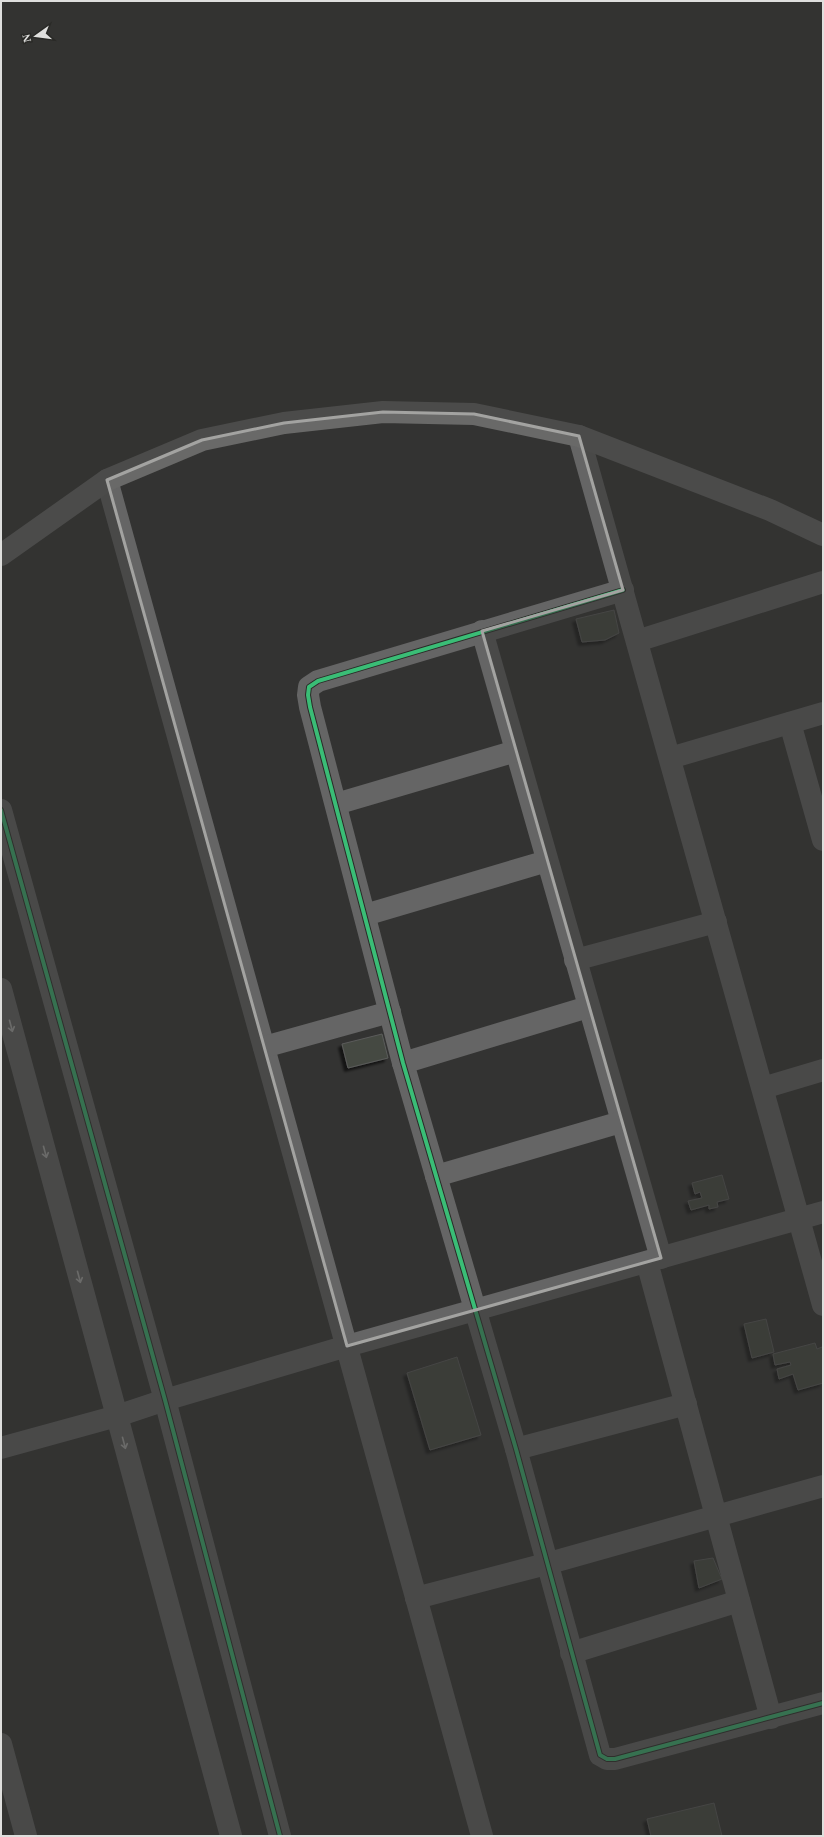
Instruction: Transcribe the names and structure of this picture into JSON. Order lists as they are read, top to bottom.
{
  "north": "left"
}
